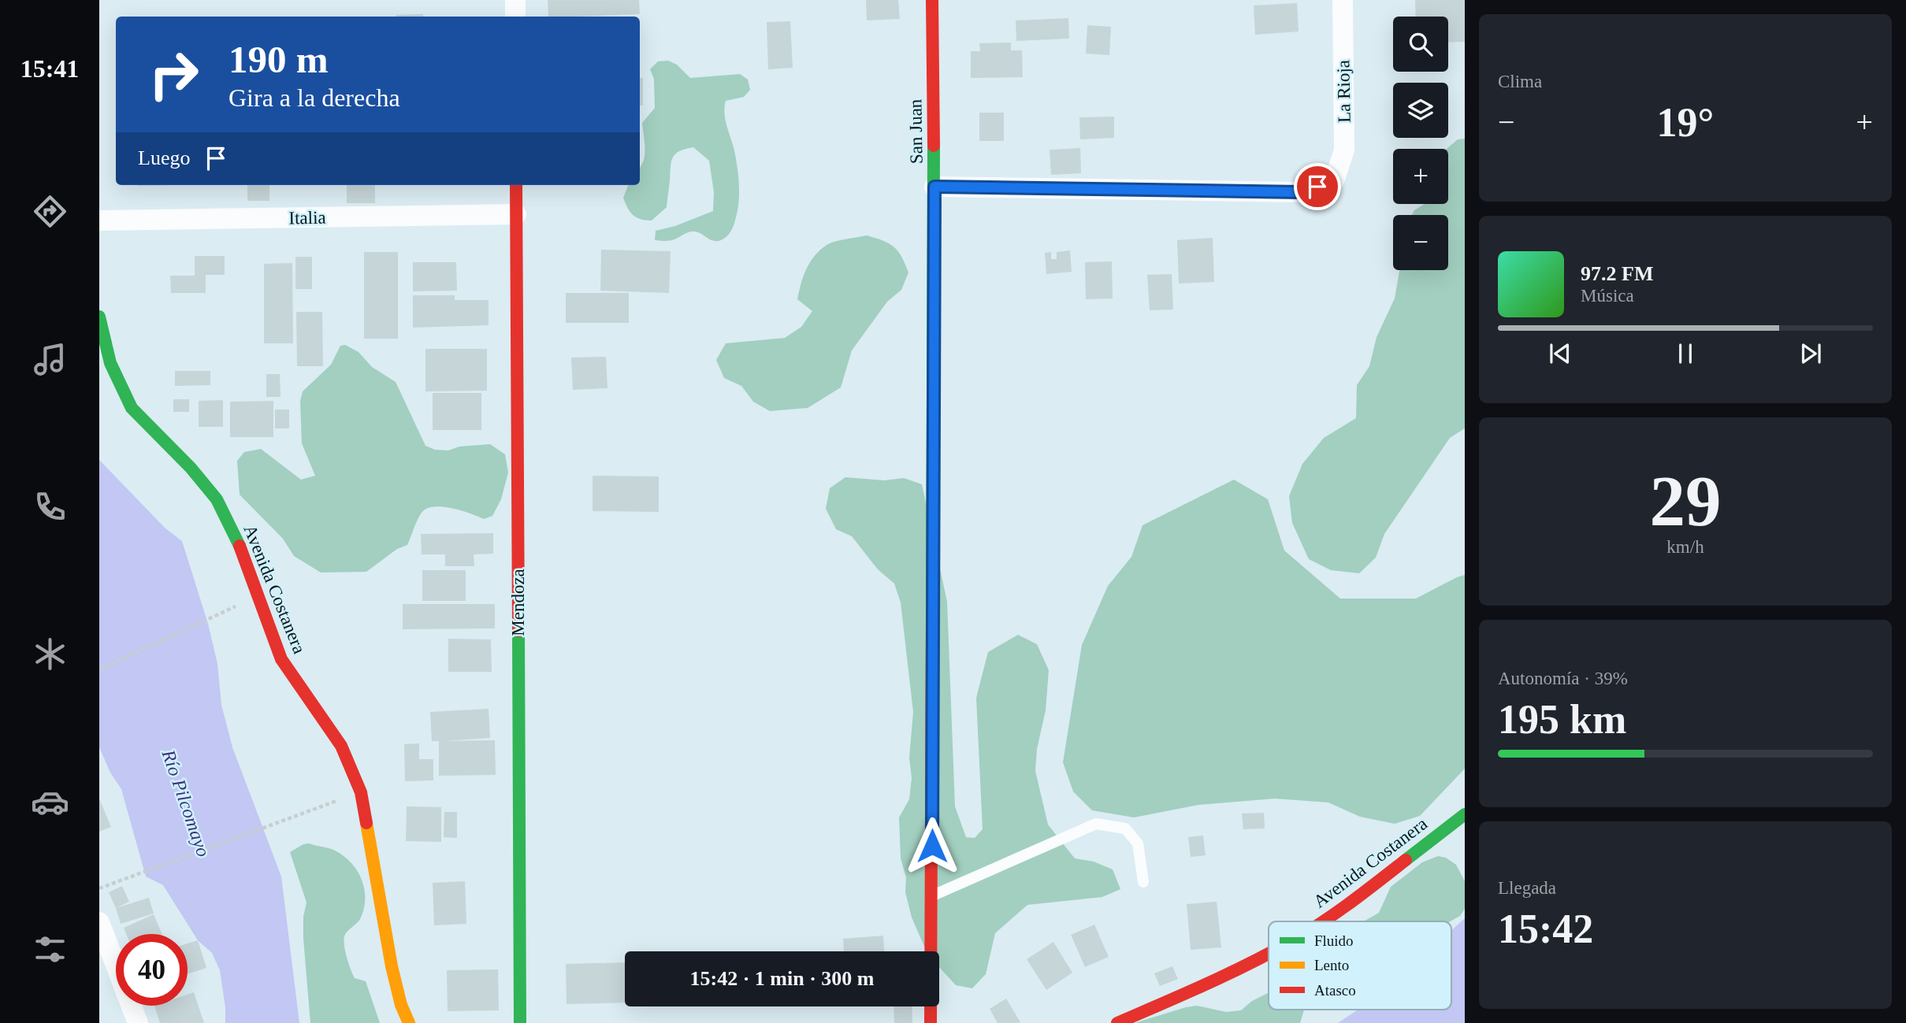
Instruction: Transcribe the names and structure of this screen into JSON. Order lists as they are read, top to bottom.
{
  "streets": {
    "street": [
      "La Rioja",
      "San Juan",
      "Italia",
      "Avenida Costanera",
      "Mendoza"
    ]
  },
  "crossings": [
    ["La Rioja", "San Juan"],
    ["Italia", "Mendoza"]
  ],
  "water": ["Río Pilcomayo"],
  "legend": ["Fluido", "Lento", "Atasco"],
  "page": {
    "tabs": "15:41",
    "tile": [
      "Clima",
      ["29", "km/h"],
      ["Autonomía · 39%", "195 km"],
      ["Llegada", "15:42"]
    ],
    "map_buttons": ["+", "−"],
    "turn": ["190 m", "Gira a la derecha"],
    "heat": ["−", "19°", "+"],
    "then": "Luego",
    "song": ["97.2 FM", "Música"],
    "limit": "40",
    "trip": "15:42 · 1 min · 300 m"
  }
}
